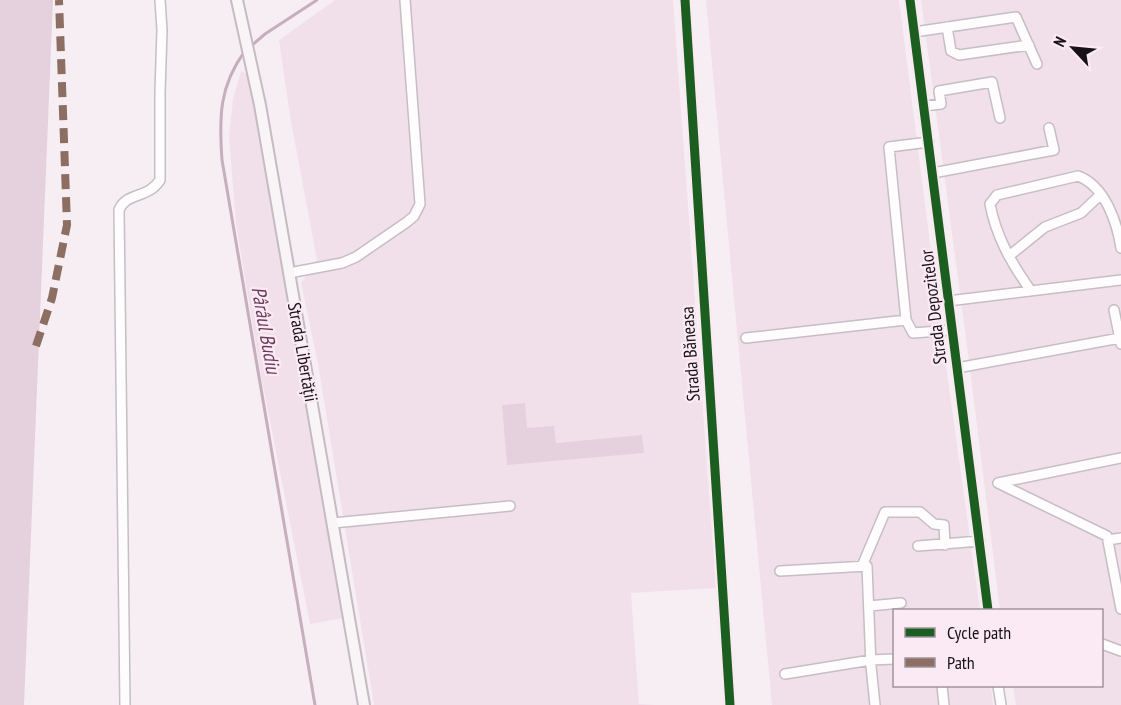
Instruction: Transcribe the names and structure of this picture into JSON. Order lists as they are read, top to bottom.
{
  "streets": {
    "main road": ["Strada Libertății"],
    "street": ["Strada Depozitelor", "Strada Băneasa"]
  },
  "water": ["Pârâul Budiu"],
  "legend": ["Cycle path", "Path"],
  "north": "top left"
}
